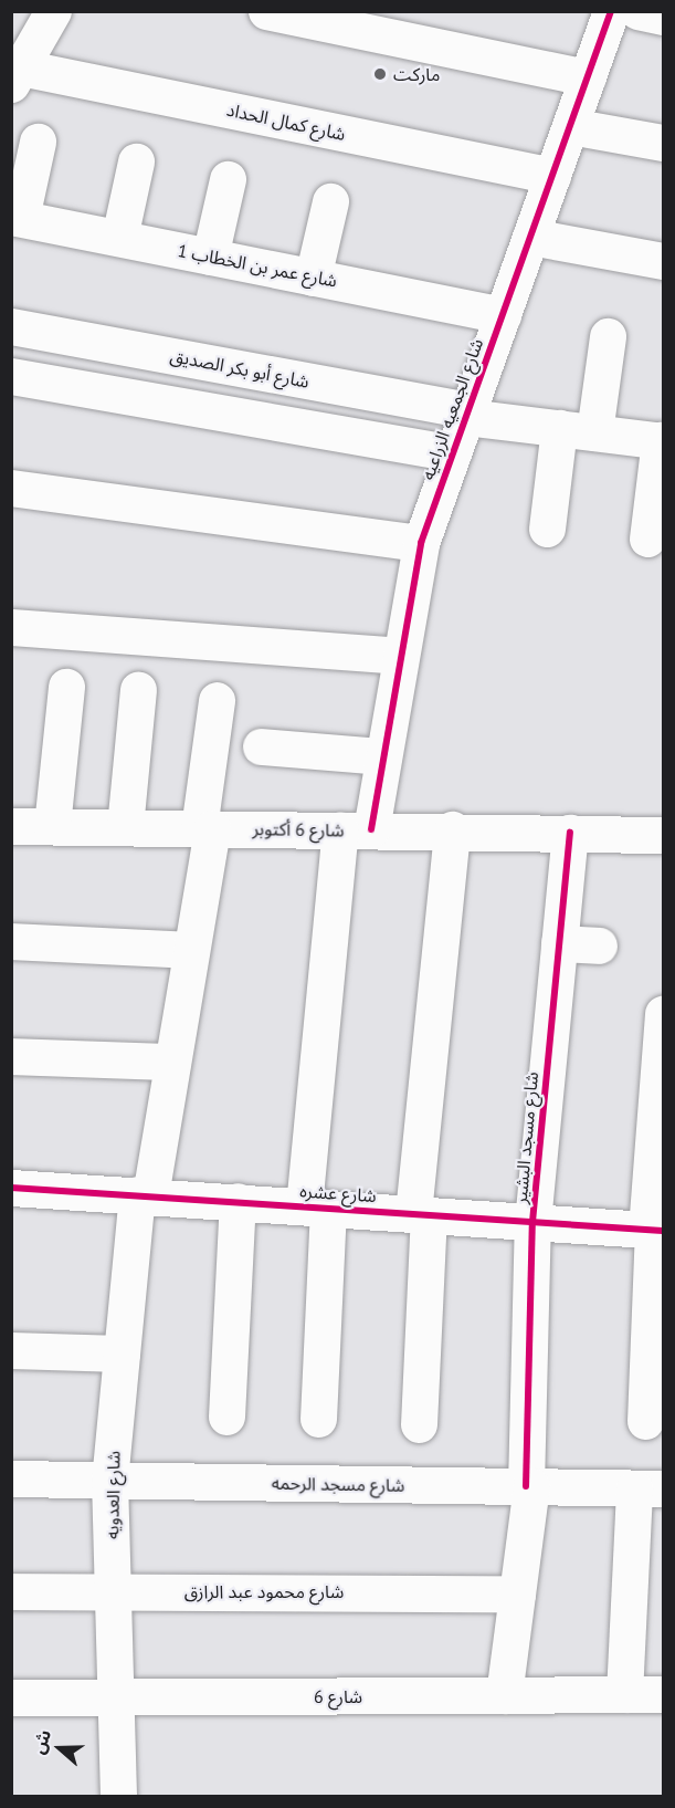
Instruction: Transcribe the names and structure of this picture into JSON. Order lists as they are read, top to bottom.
{
  "streets": {
    "street": [
      "شارع كمال الحداد",
      "شارع عمر بن الخطاب 1",
      "شارع أبو بكر الصديق",
      "شارع الجمعيه الزراعيه",
      "شارع 6 أكتوبر",
      "شارع مسجد البشير",
      "شارع عشره",
      "شارع مسجد الرحمه",
      "شارع العدويه",
      "شارع محمود عبد الرازق",
      "شارع 6"
    ]
  },
  "crossings": [
    ["شارع كمال الحداد", "شارع الجمعيه الزراعيه"],
    ["شارع عمر بن الخطاب 1", "شارع الجمعيه الزراعيه"],
    ["شارع أبو بكر الصديق", "شارع الجمعيه الزراعيه"],
    ["شارع الجمعيه الزراعيه", "شارع 6 أكتوبر"],
    ["شارع 6 أكتوبر", "شارع مسجد البشير"],
    ["شارع 6 أكتوبر", "شارع العدويه"],
    ["شارع مسجد البشير", "شارع عشره"],
    ["شارع مسجد البشير", "شارع مسجد الرحمه"],
    ["شارع مسجد البشير", "شارع محمود عبد الرازق"],
    ["شارع مسجد البشير", "شارع 6"],
    ["شارع عشره", "شارع العدويه"],
    ["شارع مسجد الرحمه", "شارع العدويه"],
    ["شارع العدويه", "شارع محمود عبد الرازق"],
    ["شارع العدويه", "شارع 6"]
  ],
  "places": ["ماركت"],
  "north": "left"
}
